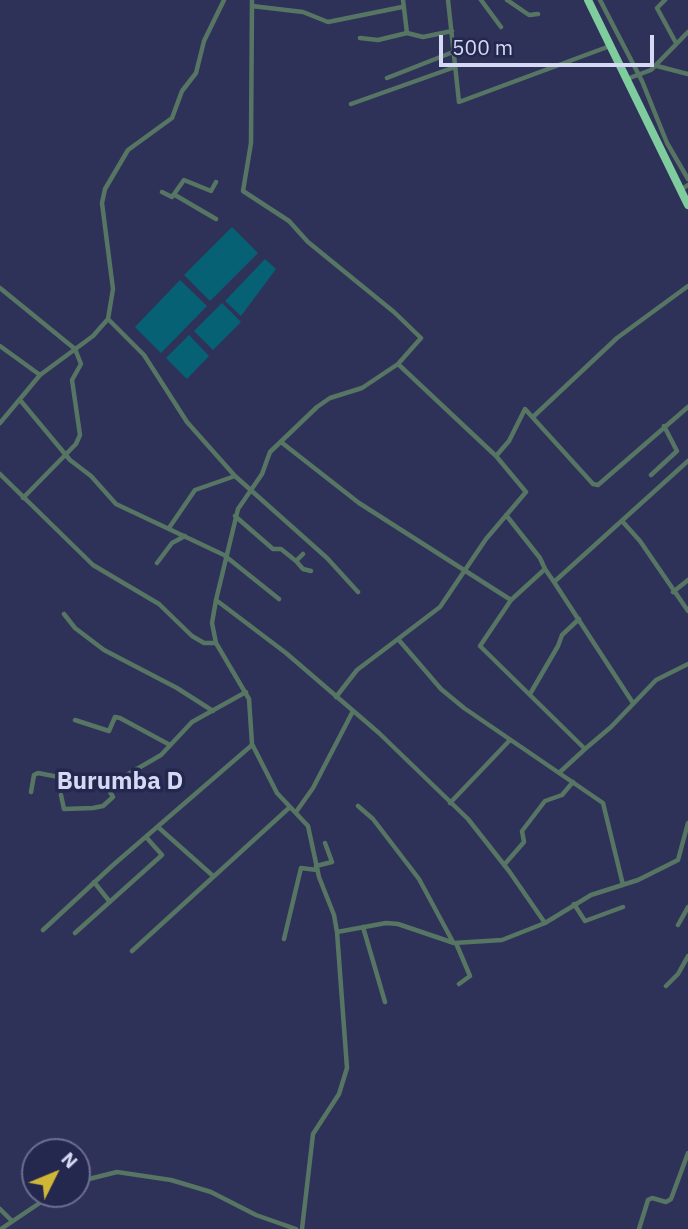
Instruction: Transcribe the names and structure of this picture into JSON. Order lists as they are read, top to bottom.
{
  "districts": ["Burumba D"],
  "scale_bar": "500 m",
  "north": "top right"
}
